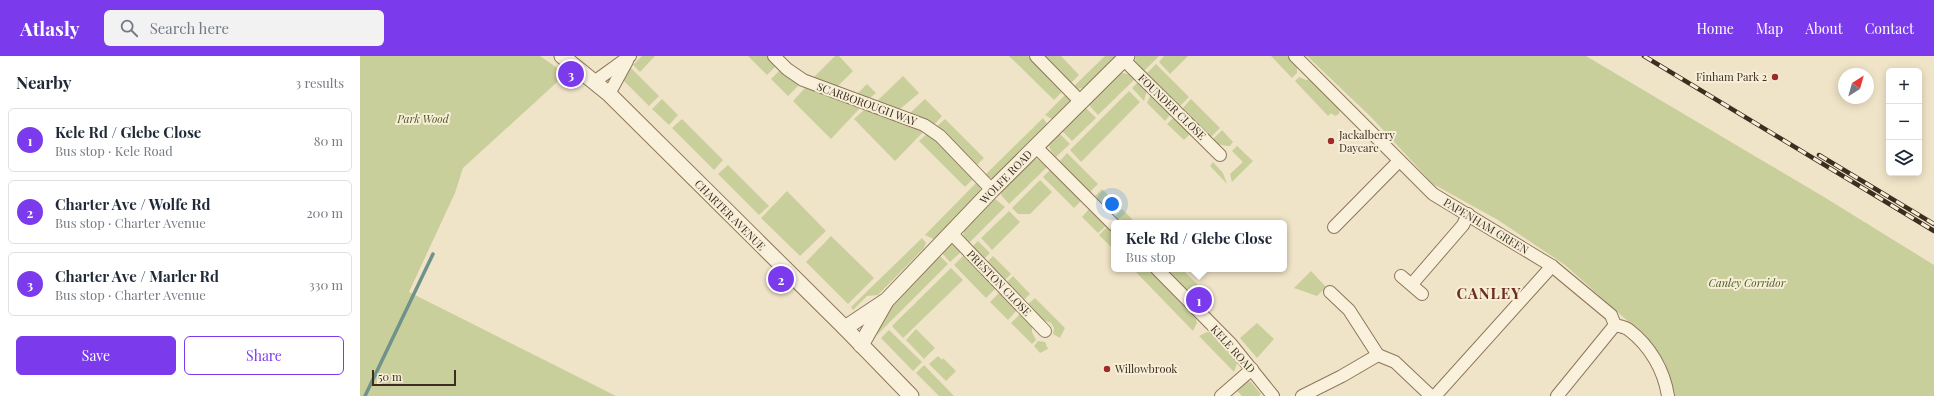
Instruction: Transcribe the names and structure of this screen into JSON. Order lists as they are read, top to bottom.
{
  "streets": {
    "street": [
      "SCARBOROUGH WAY",
      "FOUNDER CLOSE",
      "WOLFE ROAD",
      "CHARTER AVENUE",
      "PAPENHAM GREEN",
      "PRESTON CLOSE",
      "KELE ROAD"
    ]
  },
  "crossings": [
    ["SCARBOROUGH WAY", "WOLFE ROAD"],
    ["FOUNDER CLOSE", "WOLFE ROAD"],
    ["WOLFE ROAD", "CHARTER AVENUE"],
    ["WOLFE ROAD", "PRESTON CLOSE"]
  ],
  "districts": ["CANLEY"],
  "parks": ["Park Wood", "Canley Corridor"],
  "places": ["Finham Park 2", "Jackalberry Daycare", "Willowbrook"],
  "scale_bar": "50 m",
  "north": "top right",
  "page": {
    "header": "Atlasly",
    "search": "Search here",
    "nav": [
      "Home",
      "Map",
      "About",
      "Contact"
    ],
    "heading": ["Nearby", "3 results"],
    "pins": ["3", "2", "1"],
    "map_buttons": ["+", "−"],
    "list": [
      {
        "mark": "1",
        "name": "Kele Rd / Glebe Close",
        "note": "Bus stop · Kele Road",
        "value": "80 m"
      },
      {
        "mark": "2",
        "name": "Charter Ave / Wolfe Rd",
        "note": "Bus stop · Charter Avenue",
        "value": "200 m"
      },
      {
        "mark": "3",
        "name": "Charter Ave / Marler Rd",
        "note": "Bus stop · Charter Avenue",
        "value": "330 m"
      }
    ],
    "popup": ["Kele Rd / Glebe Close", "Bus stop"],
    "buttons": ["Save", "Share"],
    "scale": "50 m"
  }
}
